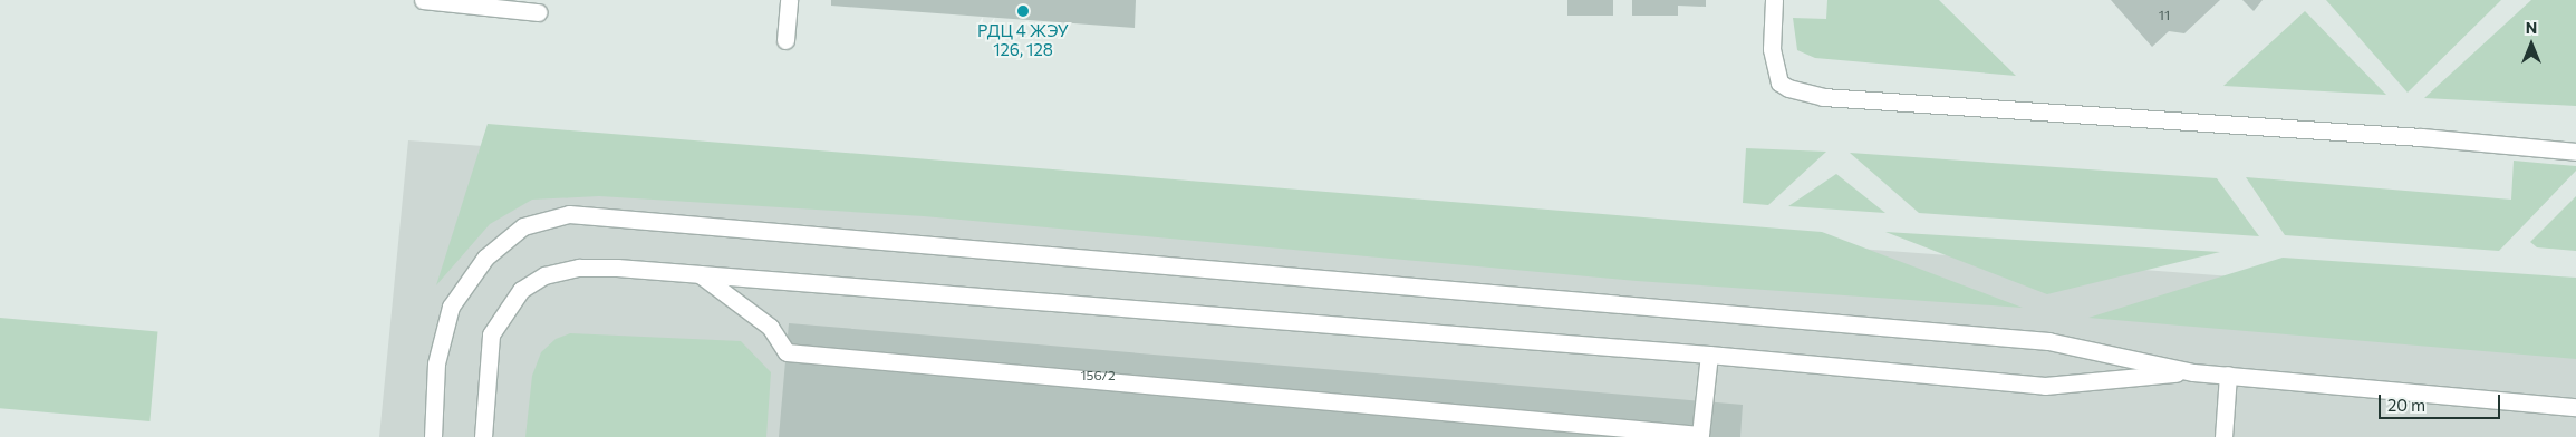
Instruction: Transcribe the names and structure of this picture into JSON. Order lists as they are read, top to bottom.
{
  "places": ["РДЦ 4 ЖЭУ 126, 128"],
  "house_numbers": ["11", "156/2"],
  "scale_bar": "20 m",
  "north": "top"
}
